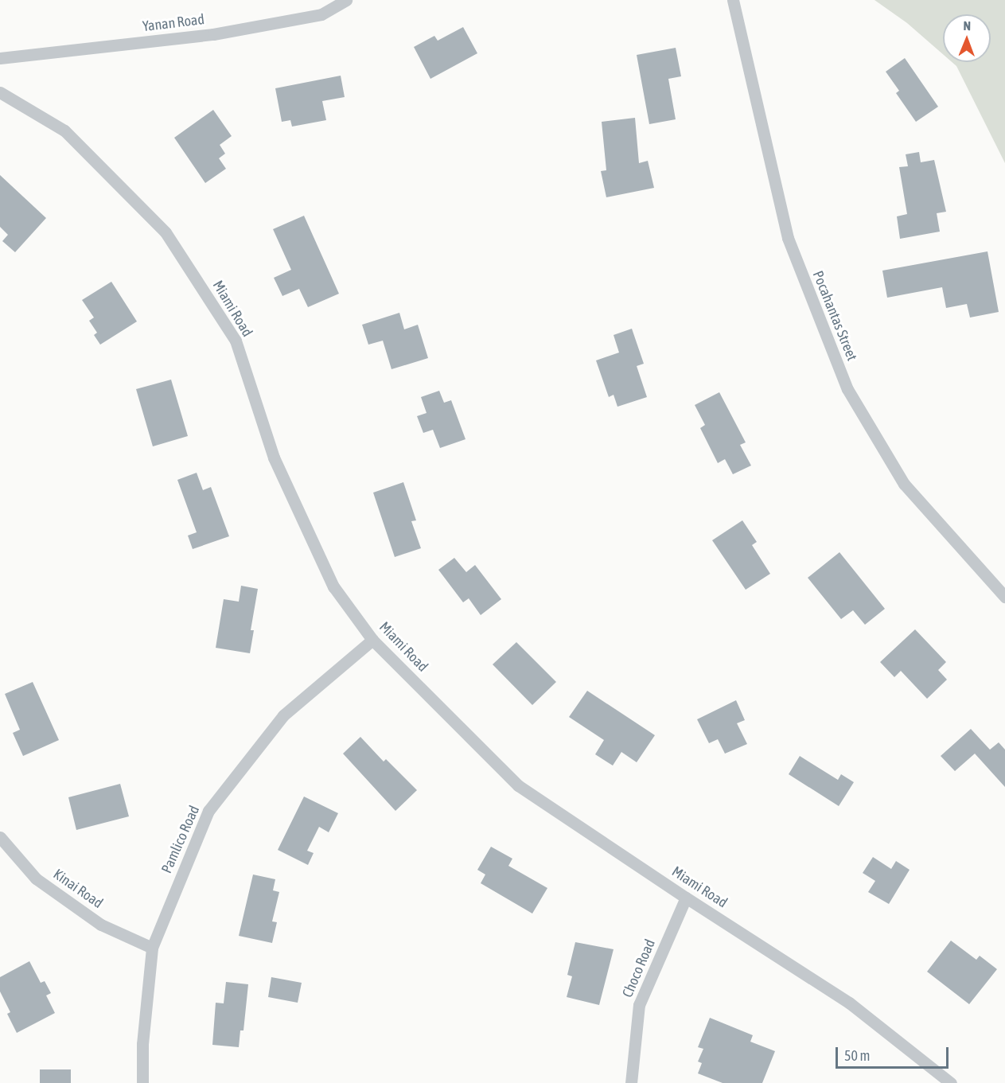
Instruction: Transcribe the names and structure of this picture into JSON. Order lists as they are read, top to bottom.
{
  "streets": {
    "street": [
      "Yanan Road",
      "Miami Road",
      "Pocahantas Street",
      "Pamlico Road",
      "Kinai Road",
      "Choco Road"
    ]
  },
  "crossings": [
    ["Miami Road", "Pamlico Road"],
    ["Miami Road", "Choco Road"],
    ["Pamlico Road", "Kinai Road"]
  ],
  "scale_bar": "50 m",
  "north": "top"
}
